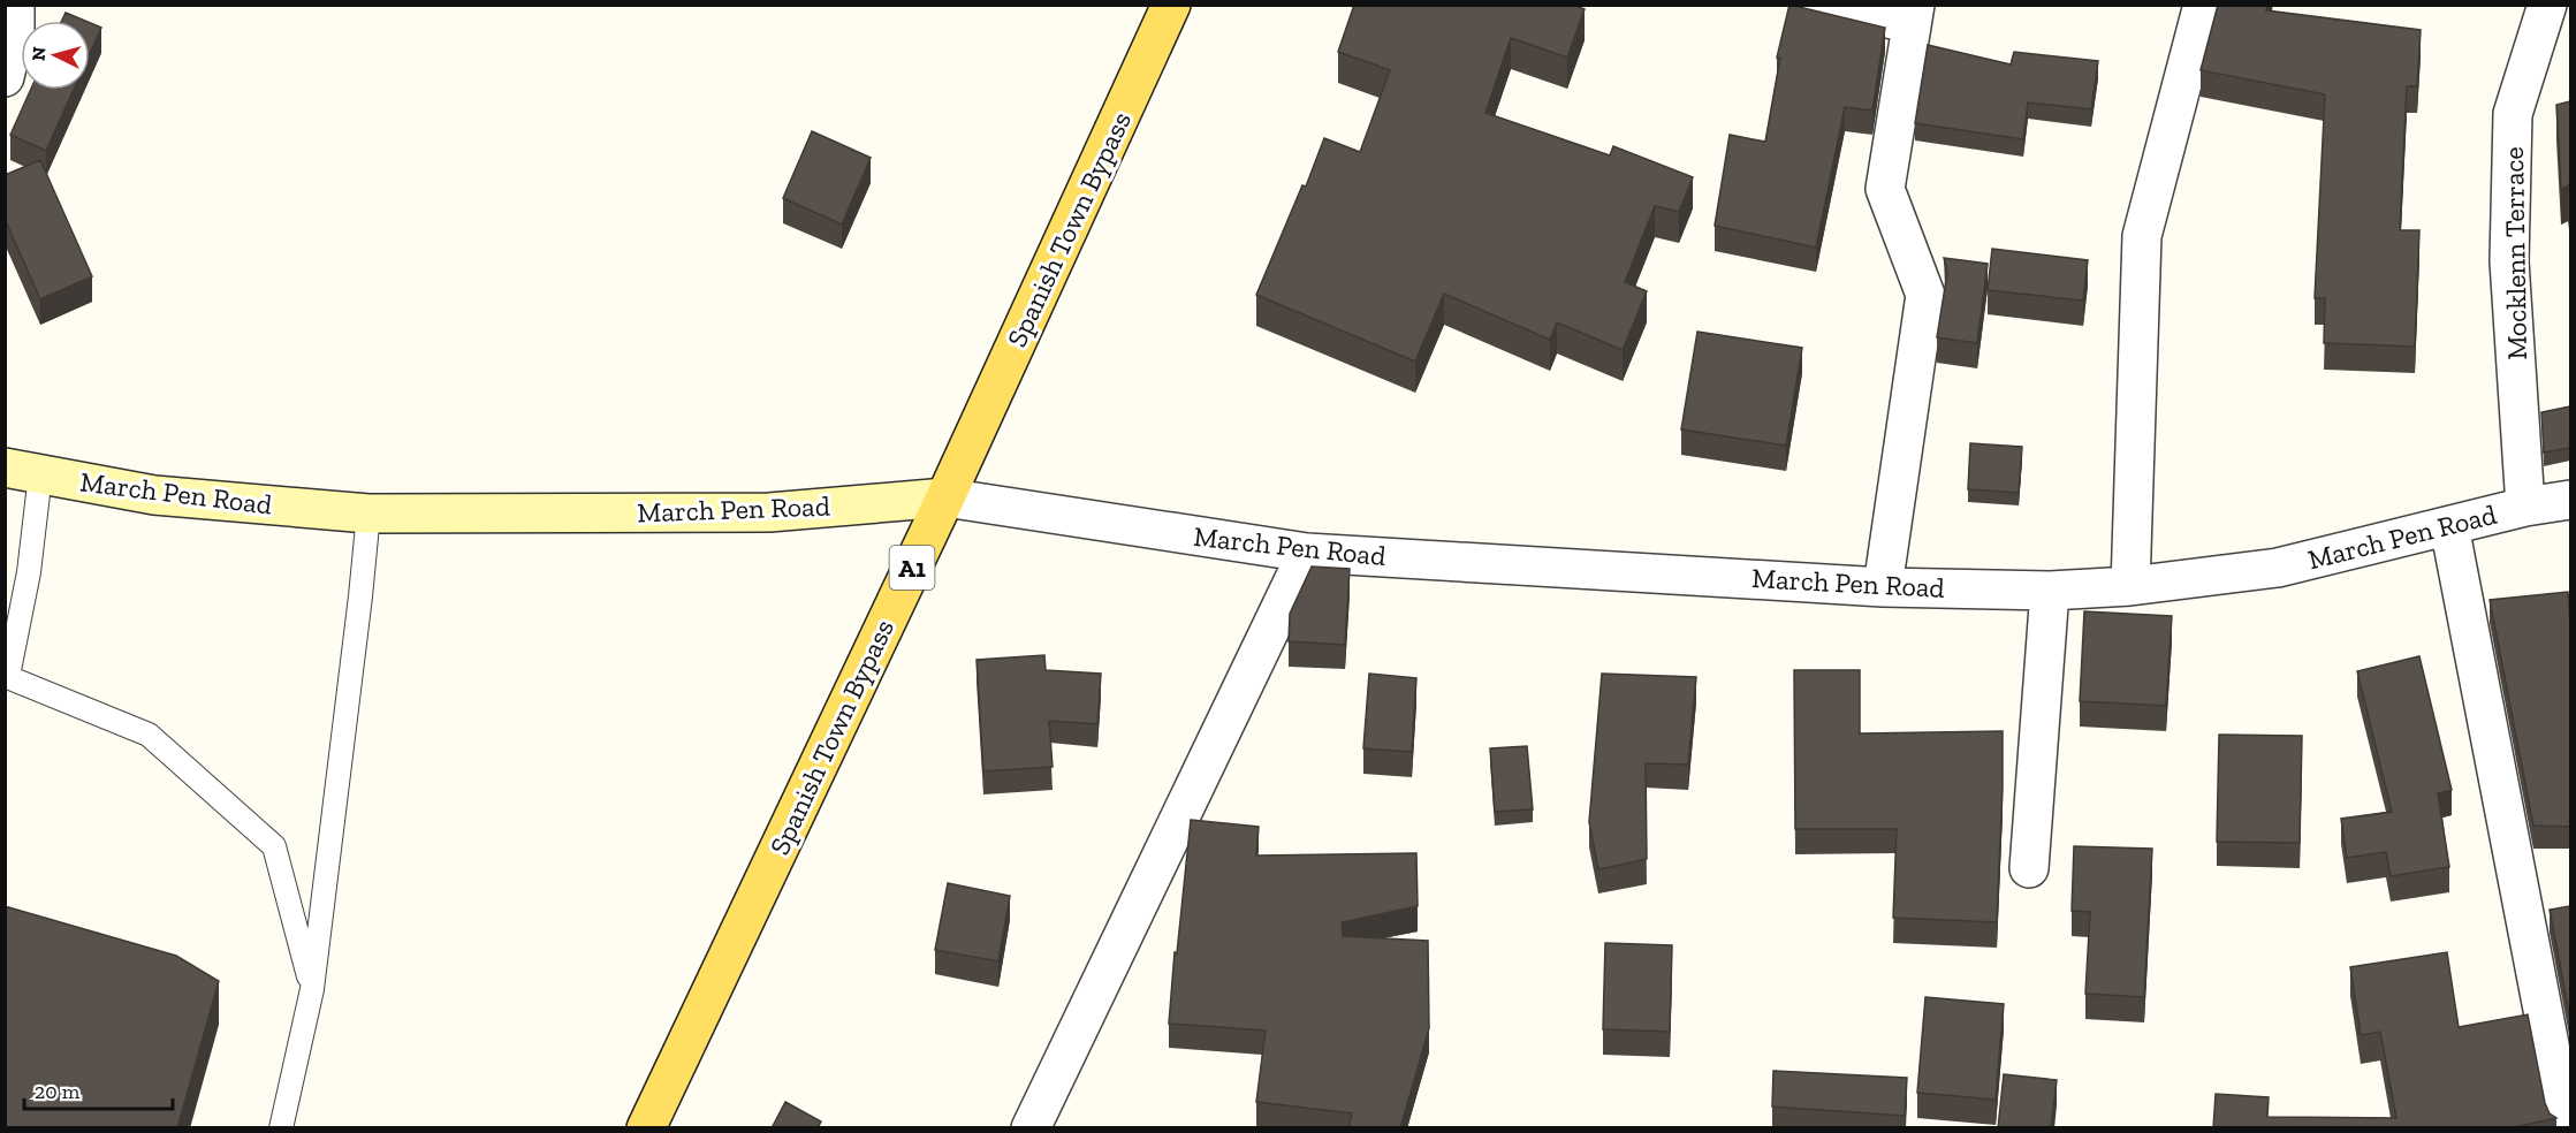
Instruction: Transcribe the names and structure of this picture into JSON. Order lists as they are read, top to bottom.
{
  "streets": {
    "main road": ["Spanish Town Bypass", "A1"],
    "street": ["Mocklenn Terrace", "March Pen Road"]
  },
  "crossings": [
    ["Spanish Town Bypass", "March Pen Road"],
    ["Mocklenn Terrace", "March Pen Road"]
  ],
  "scale_bar": "20 m",
  "north": "left"
}
